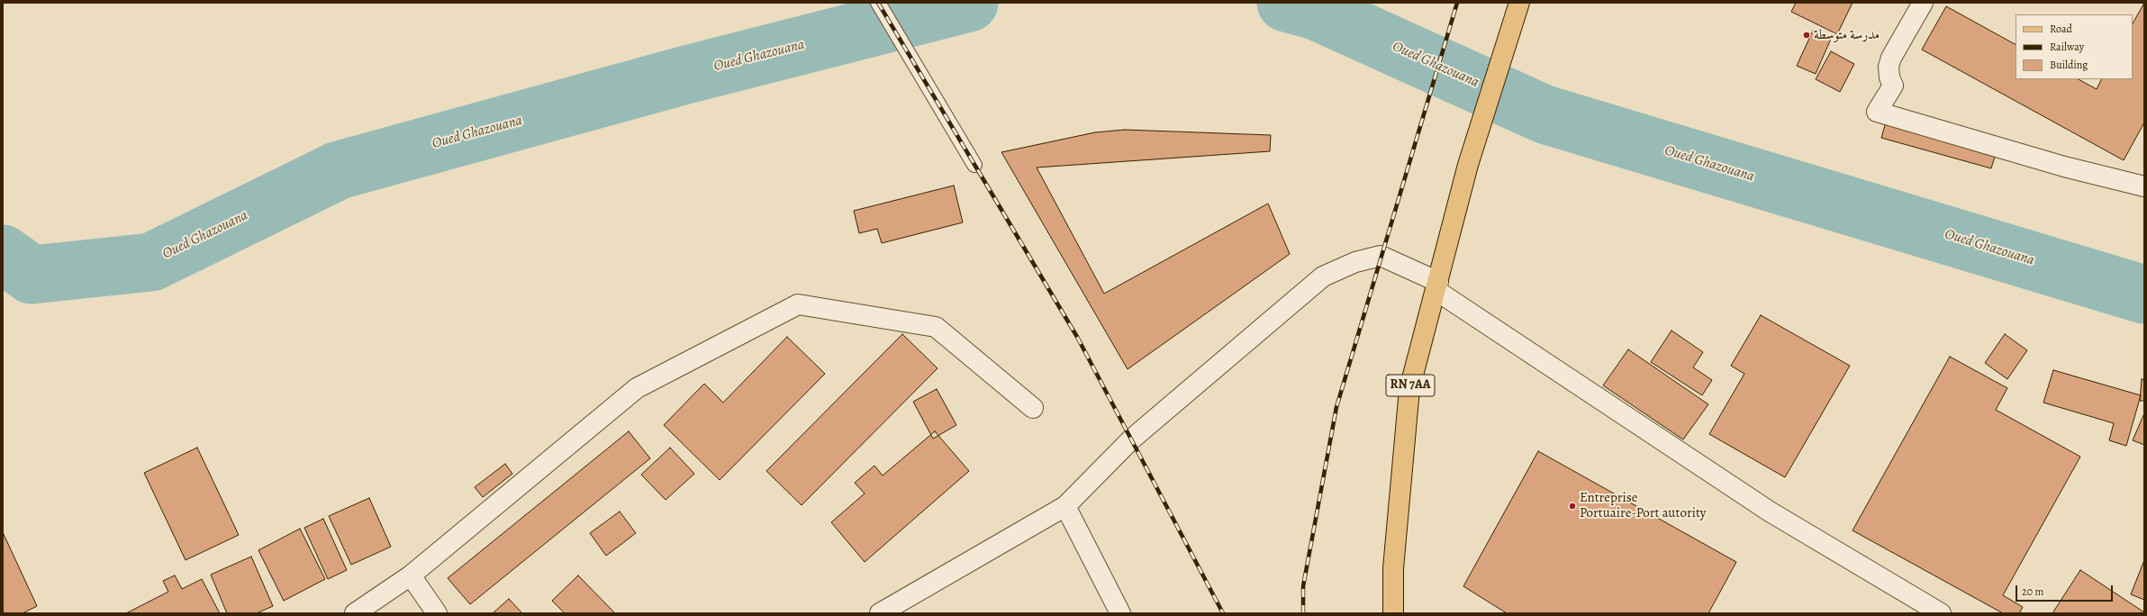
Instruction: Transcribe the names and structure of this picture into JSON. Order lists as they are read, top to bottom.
{
  "streets": {
    "main road": ["RN 7AA"]
  },
  "water": ["Oued Ghazouana"],
  "places": ["مدرسة متوسطة", "Entreprise Portuaire-Port autority"],
  "legend": ["Road", "Railway", "Building"],
  "scale_bar": "20 m"
}
